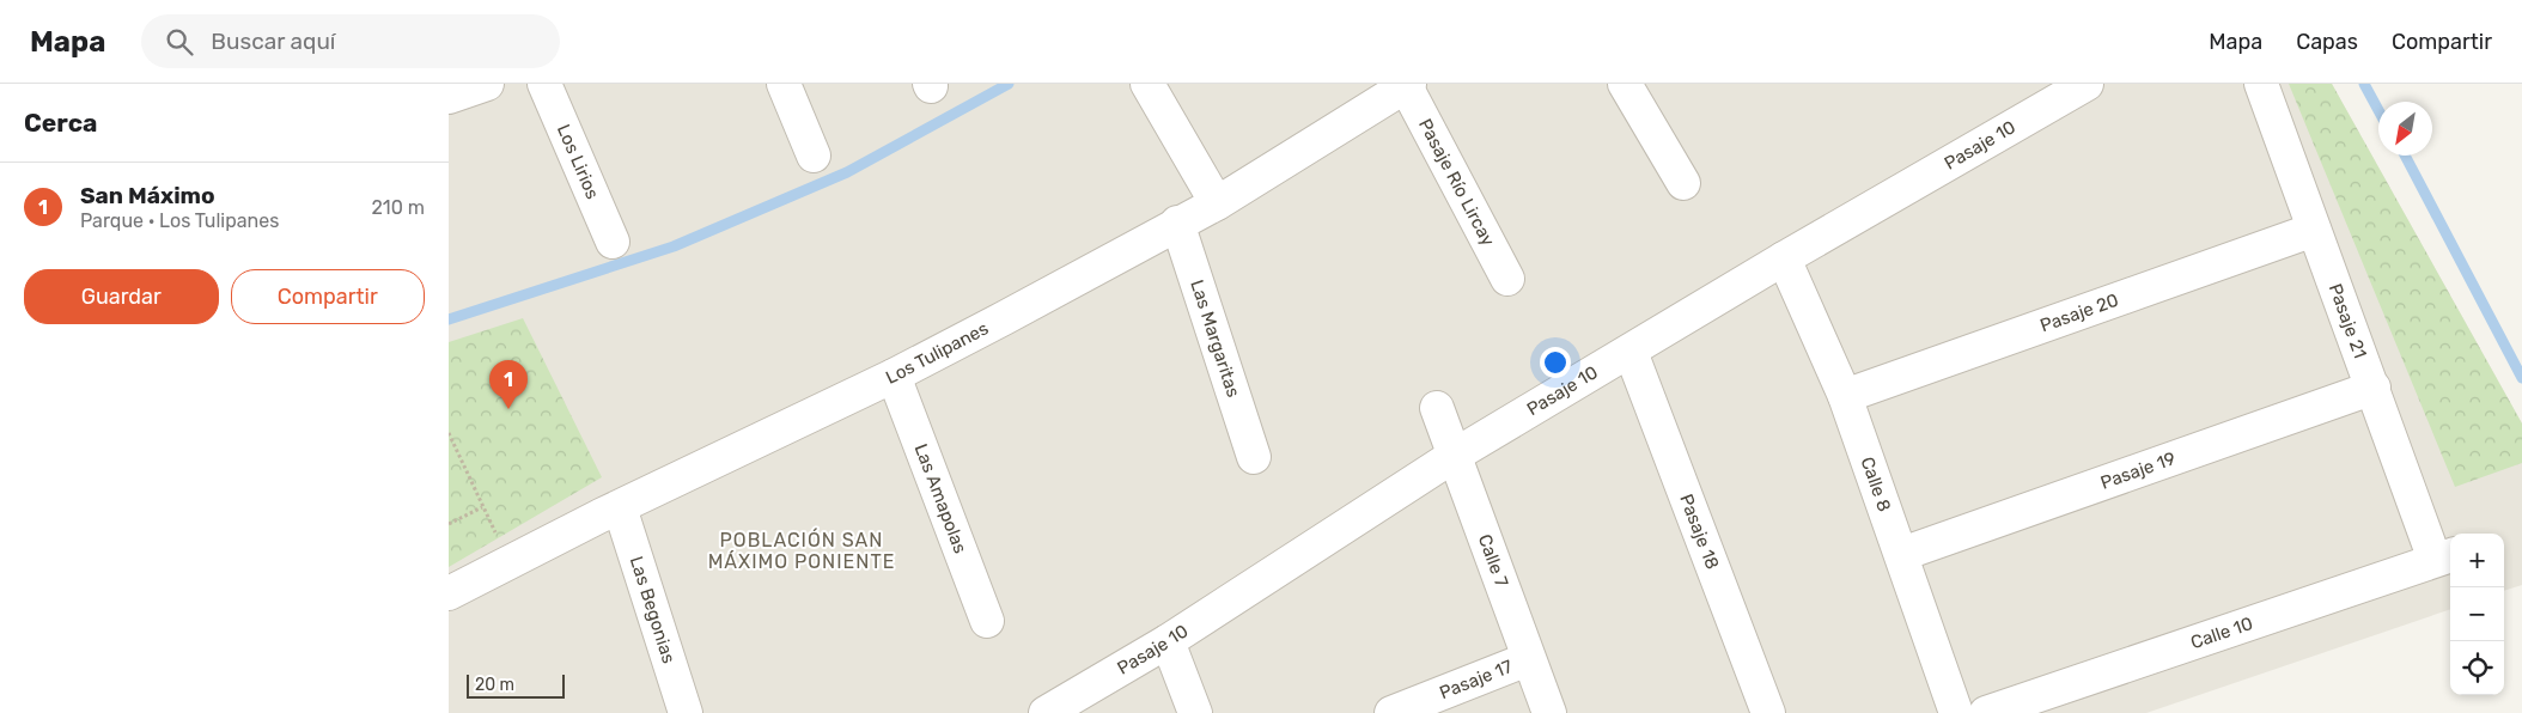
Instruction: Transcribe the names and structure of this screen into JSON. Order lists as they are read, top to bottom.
{
  "streets": {
    "street": [
      "Pasaje 10",
      "Los Lirios",
      "Pasaje Río Lircay",
      "Pasaje 20",
      "Pasaje 21",
      "Las Margaritas",
      "Los Tulipanes",
      "Pasaje 19",
      "Calle 8",
      "Las Amapolas",
      "Pasaje 18",
      "Calle 7",
      "Las Begonias",
      "Calle 10",
      "Pasaje 17"
    ]
  },
  "crossings": [
    ["Pasaje 10", "Calle 8"],
    ["Pasaje 10", "Pasaje 18"],
    ["Pasaje 10", "Calle 7"],
    ["Pasaje Río Lircay", "Los Tulipanes"],
    ["Pasaje 20", "Pasaje 21"],
    ["Pasaje 20", "Calle 8"],
    ["Pasaje 21", "Pasaje 19"],
    ["Pasaje 21", "Calle 10"],
    ["Las Margaritas", "Los Tulipanes"],
    ["Los Tulipanes", "Las Amapolas"],
    ["Los Tulipanes", "Las Begonias"],
    ["Pasaje 19", "Calle 8"],
    ["Calle 7", "Pasaje 17"]
  ],
  "districts": ["POBLACIÓN SAN MÁXIMO PONIENTE"],
  "scale_bar": "20 m",
  "north": "bottom left",
  "page": {
    "header": "Mapa",
    "search": "Buscar aquí",
    "nav": ["Mapa", "Capas", "Compartir"],
    "heading": "Cerca",
    "list": [
      {
        "mark": "1",
        "name": "San Máximo",
        "note": "Parque · Los Tulipanes",
        "value": "210 m"
      }
    ],
    "buttons": ["Guardar", "Compartir"],
    "pins": "1",
    "map_buttons": ["+", "−"],
    "scale": "20 m"
  }
}
